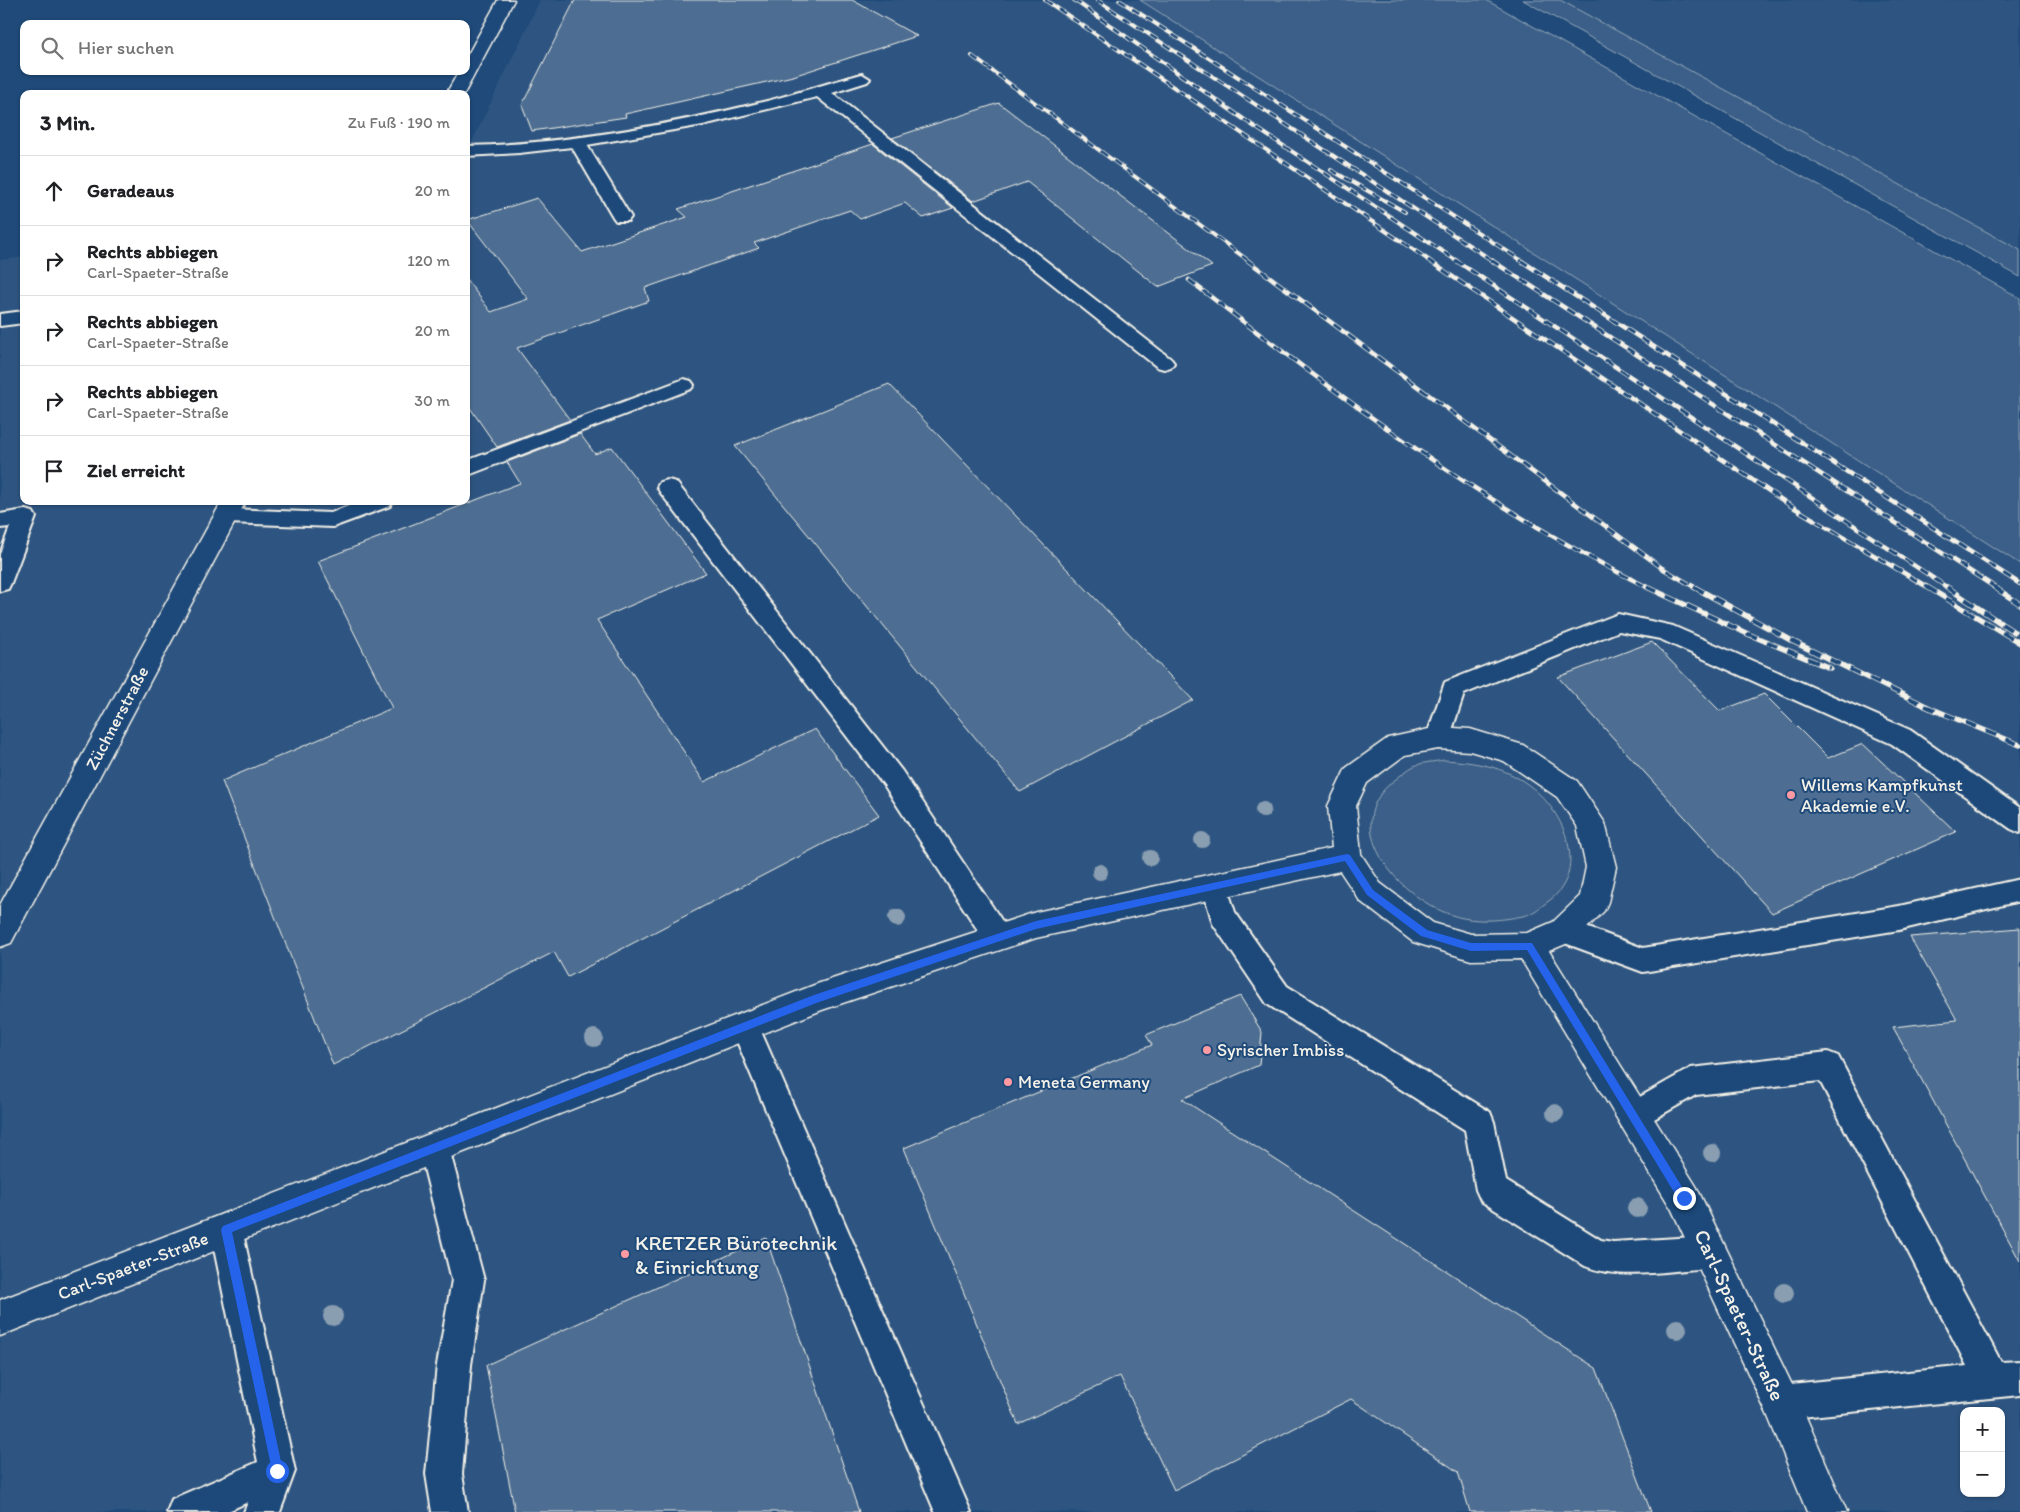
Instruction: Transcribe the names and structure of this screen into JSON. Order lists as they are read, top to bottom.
{
  "streets": {
    "street": ["Züchnerstraße", "Carl-Spaeter-Straße"]
  },
  "places": [
    "Willems Kampfkunst Akademie e.V.",
    "Syrischer Imbiss",
    "Meneta Germany",
    "KRETZER Bürotechnik & Einrichtung"
  ],
  "page": {
    "search": "Hier suchen",
    "heading": ["3 Min.", "Zu Fuß · 190 m"],
    "list": [
      ["Geradeaus", "20 m"],
      ["Rechts abbiegen", "Carl-Spaeter-Straße", "120 m"],
      ["Rechts abbiegen", "Carl-Spaeter-Straße", "20 m"],
      ["Rechts abbiegen", "Carl-Spaeter-Straße", "30 m"],
      "Ziel erreicht"
    ],
    "map_buttons": ["+", "−"]
  }
}
